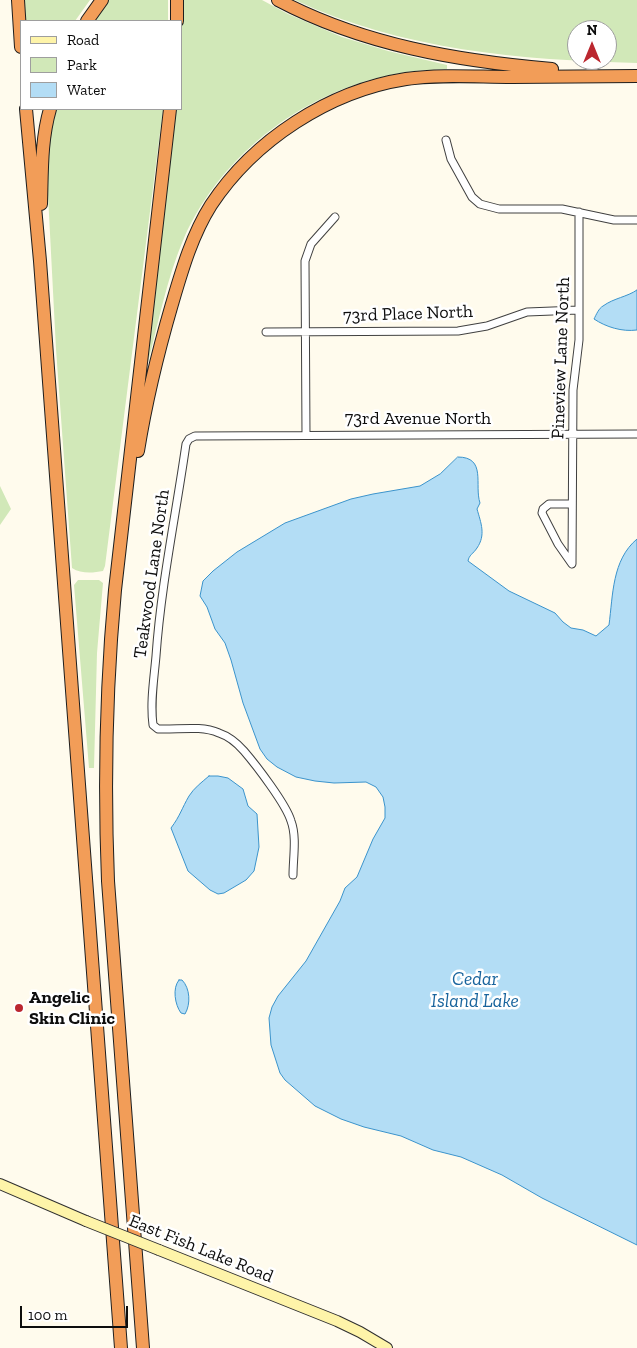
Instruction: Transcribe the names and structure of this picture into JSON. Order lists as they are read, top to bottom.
{
  "streets": {
    "street": [
      "73rd Place North",
      "Pineview Lane North",
      "73rd Avenue North",
      "Teakwood Lane North",
      "East Fish Lake Road"
    ]
  },
  "crossings": [
    ["73rd Place North", "Pineview Lane North"],
    ["Pineview Lane North", "73rd Avenue North"],
    ["73rd Avenue North", "Teakwood Lane North"]
  ],
  "water": ["Cedar Island Lake"],
  "places": ["Angelic Skin Clinic"],
  "legend": ["Road", "Park", "Water"],
  "scale_bar": "100 m",
  "north": "top"
}
